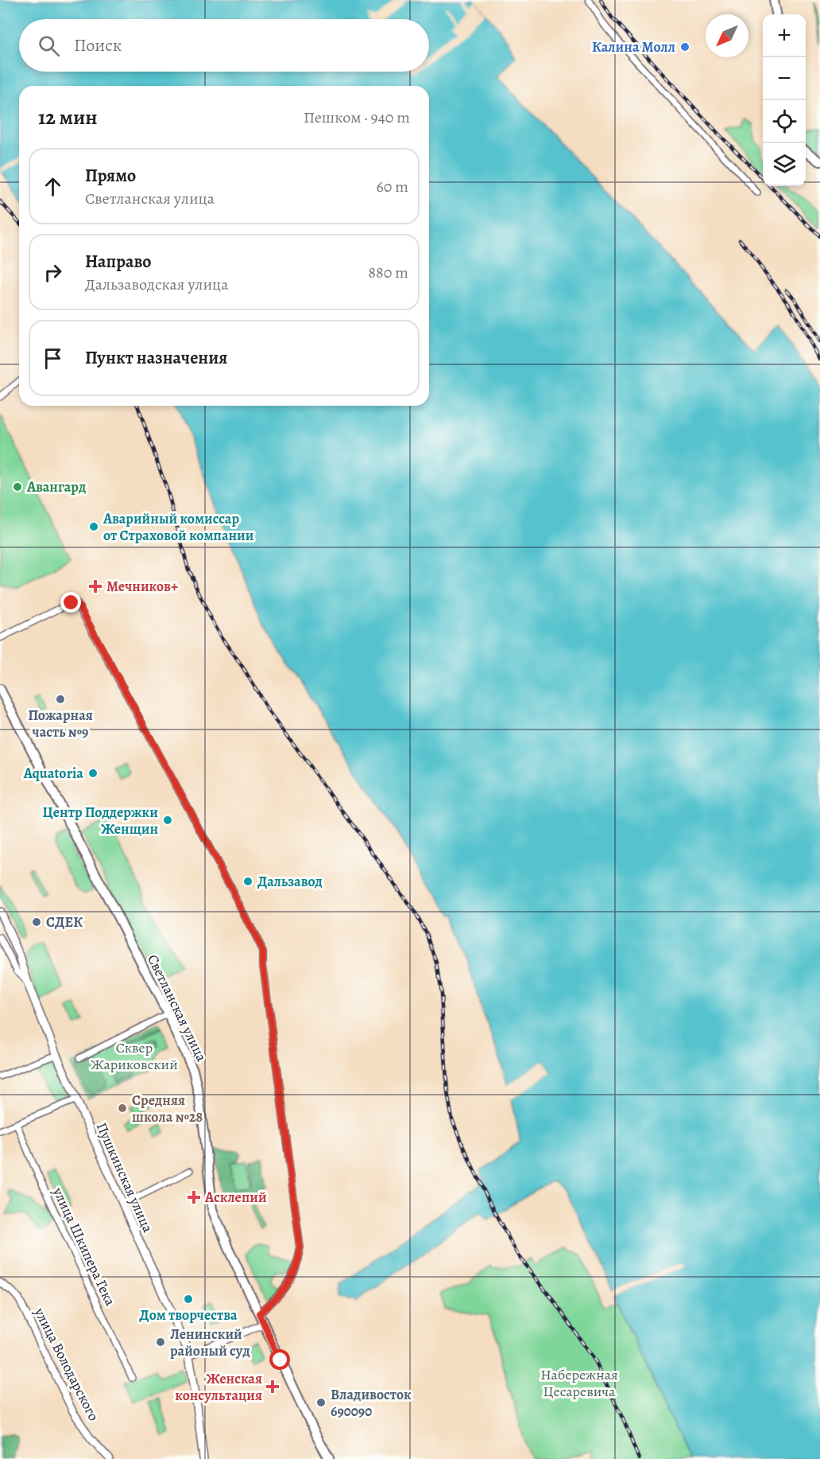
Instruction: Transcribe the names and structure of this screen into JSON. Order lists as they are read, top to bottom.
{
  "streets": {
    "main road": ["Светланская улица", "Пушкинская улица"],
    "street": ["улица Шкипера Гека", "улица Володарского"]
  },
  "parks": ["Сквер Жариковский", "Набережная Цесаревича"],
  "places": {
    "other": [
      "Калина Молл",
      "Авангард",
      "Аварийный комиссар от Страховой компании",
      "Пожарная часть №9",
      "Aquatoria",
      "Центр Поддержки Женщин",
      "Дальзавод",
      "СДЕК",
      "Средняя школа №28",
      "Дом творчества",
      "Ленинский районый суд",
      "Владивосток 690090"
    ],
    "health": ["Мечников+", "Асклепий", "Женская консультация"]
  },
  "north": "bottom left",
  "page": {
    "map_buttons": ["+", "−"],
    "search": "Поиск",
    "heading": ["12 мин", "Пешком · 940 m"],
    "list": [
      ["Прямо", "Светланская улица", "60 m"],
      ["Направо", "Дальзаводская улица", "880 m"],
      "Пункт назначения"
    ]
  }
}
